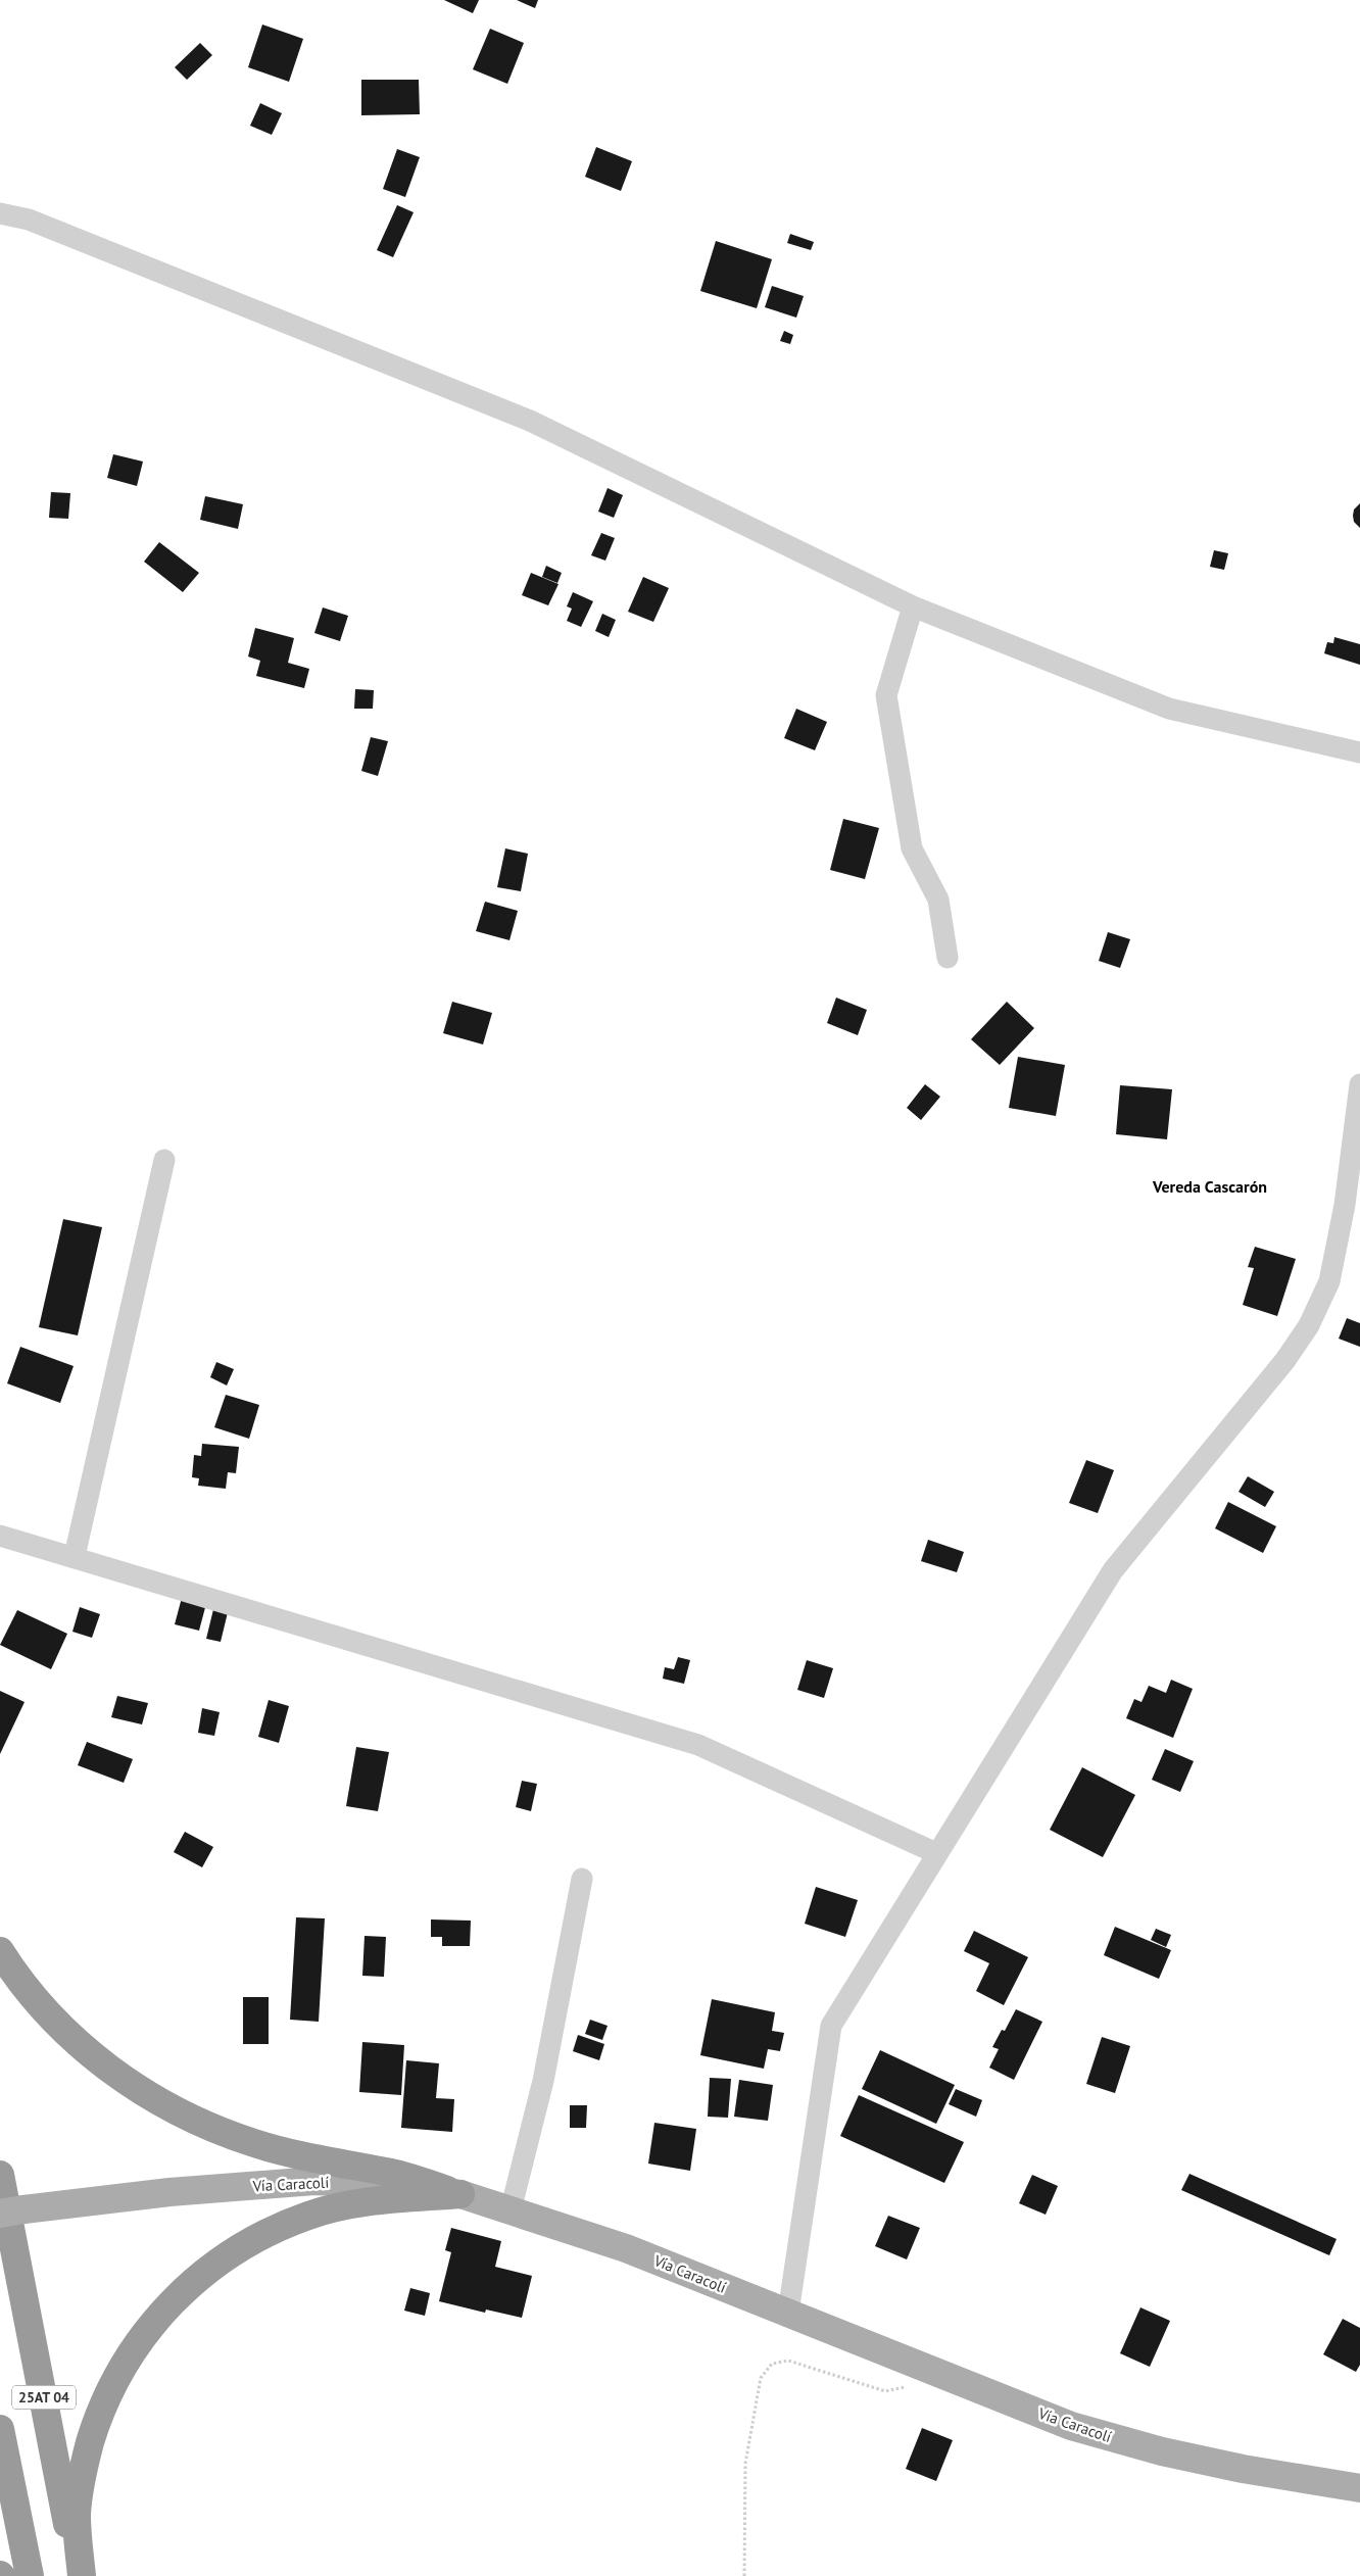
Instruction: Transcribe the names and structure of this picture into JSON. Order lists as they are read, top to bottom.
{
  "streets": {
    "highway": ["25AT 04"],
    "main road": ["Vía Caracolí"]
  },
  "crossings": [
    ["Vía Caracolí", "25AT 04"]
  ],
  "districts": ["Vereda Cascarón"]
}
